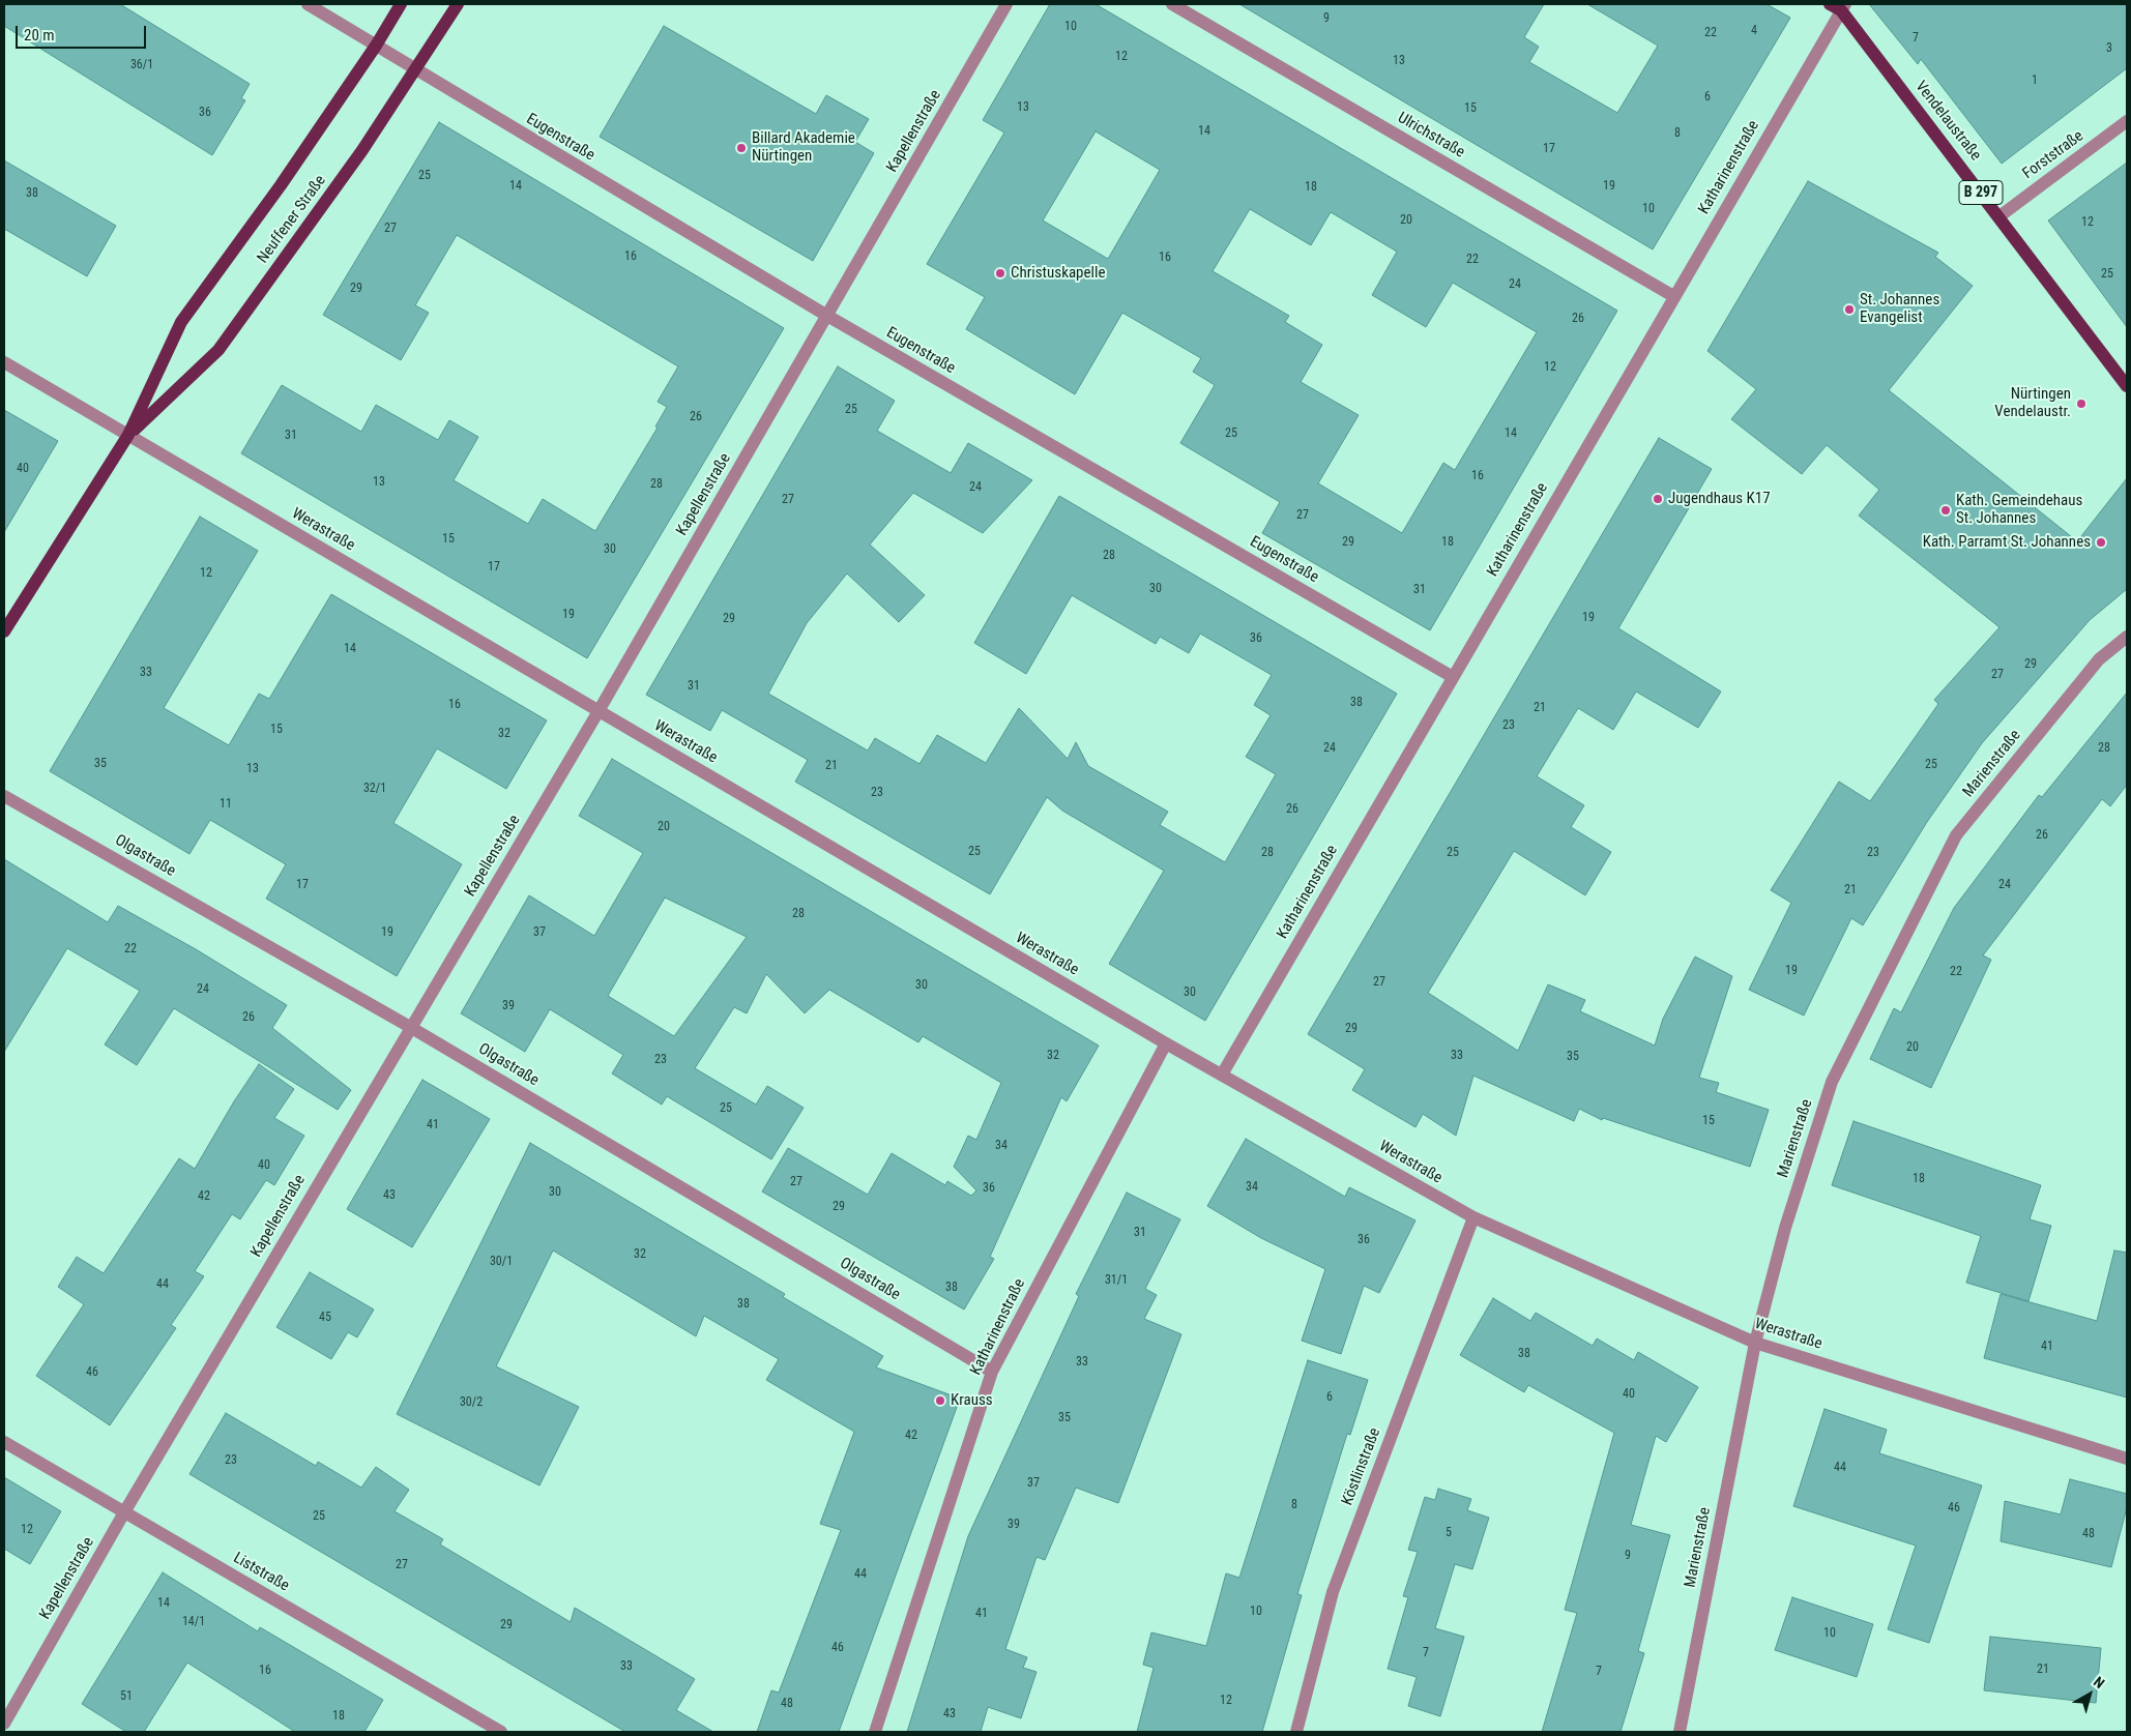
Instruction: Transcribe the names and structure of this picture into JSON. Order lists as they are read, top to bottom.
{
  "streets": {
    "main road": ["Vendelaustraße", "B 297", "Neuffener Straße"],
    "street": [
      "Kapellenstraße",
      "Ulrichstraße",
      "Eugenstraße",
      "Forststraße",
      "Katharinenstraße",
      "Werastraße",
      "Marienstraße",
      "Olgastraße",
      "Köstlinstraße",
      "Liststraße"
    ]
  },
  "crossings": [
    ["Vendelaustraße", "Forststraße"],
    ["Vendelaustraße", "Katharinenstraße"],
    ["Kapellenstraße", "Eugenstraße"],
    ["Kapellenstraße", "Werastraße"],
    ["Kapellenstraße", "Olgastraße"],
    ["Kapellenstraße", "Liststraße"],
    ["Ulrichstraße", "Katharinenstraße"],
    ["Eugenstraße", "Katharinenstraße"],
    ["Eugenstraße", "Neuffener Straße"],
    ["Katharinenstraße", "Werastraße"],
    ["Katharinenstraße", "Olgastraße"],
    ["Neuffener Straße", "Werastraße"],
    ["Werastraße", "Marienstraße"],
    ["Werastraße", "Köstlinstraße"]
  ],
  "places": [
    "Billard Akademie Nürtingen",
    "Christuskapelle",
    "St. Johannes Evangelist",
    "Nürtingen Vendelaustr.",
    "Jugendhaus K17",
    "Kath. Gemeindehaus St. Johannes",
    "Kath. Parramt St. Johannes",
    "Krauss"
  ],
  "house_numbers": [
    "9",
    "10",
    "4",
    "22",
    "7",
    "3",
    "12",
    "13",
    "36/1",
    "1",
    "6",
    "13",
    "15",
    "36",
    "14",
    "8",
    "17",
    "25",
    "14",
    "19",
    "18",
    "38",
    "10",
    "20",
    "12",
    "27",
    "16",
    "16",
    "22",
    "25",
    "24",
    "29",
    "26",
    "12",
    "25",
    "26",
    "25",
    "14",
    "31",
    "40",
    "16",
    "13",
    "28",
    "24",
    "27",
    "27",
    "15",
    "29",
    "18",
    "30",
    "28",
    "17",
    "12",
    "30",
    "31",
    "19",
    "19",
    "29",
    "36",
    "14",
    "29",
    "33",
    "27",
    "31",
    "38",
    "16",
    "21",
    "23",
    "15",
    "32",
    "24",
    "28",
    "35",
    "25",
    "21",
    "13",
    "32/1",
    "23",
    "11",
    "26",
    "20",
    "26",
    "25",
    "28",
    "25",
    "23",
    "17",
    "24",
    "21",
    "28",
    "19",
    "37",
    "22",
    "19",
    "22",
    "27",
    "30",
    "24",
    "30",
    "39",
    "26",
    "29",
    "20",
    "32",
    "33",
    "35",
    "23",
    "25",
    "15",
    "41",
    "34",
    "40",
    "18",
    "27",
    "34",
    "36",
    "30",
    "43",
    "42",
    "29",
    "31",
    "36",
    "32",
    "30/1",
    "31/1",
    "44",
    "38",
    "38",
    "45",
    "41",
    "38",
    "33",
    "46",
    "40",
    "6",
    "30/2",
    "35",
    "42",
    "23",
    "44",
    "37",
    "8",
    "46",
    "25",
    "39",
    "12",
    "5",
    "48",
    "9",
    "27",
    "44",
    "14",
    "10",
    "41",
    "14/1",
    "29",
    "10",
    "46",
    "7",
    "33",
    "21",
    "16",
    "7",
    "51",
    "12",
    "48",
    "43",
    "18"
  ],
  "scale_bar": "20 m",
  "north": "top right"
}
